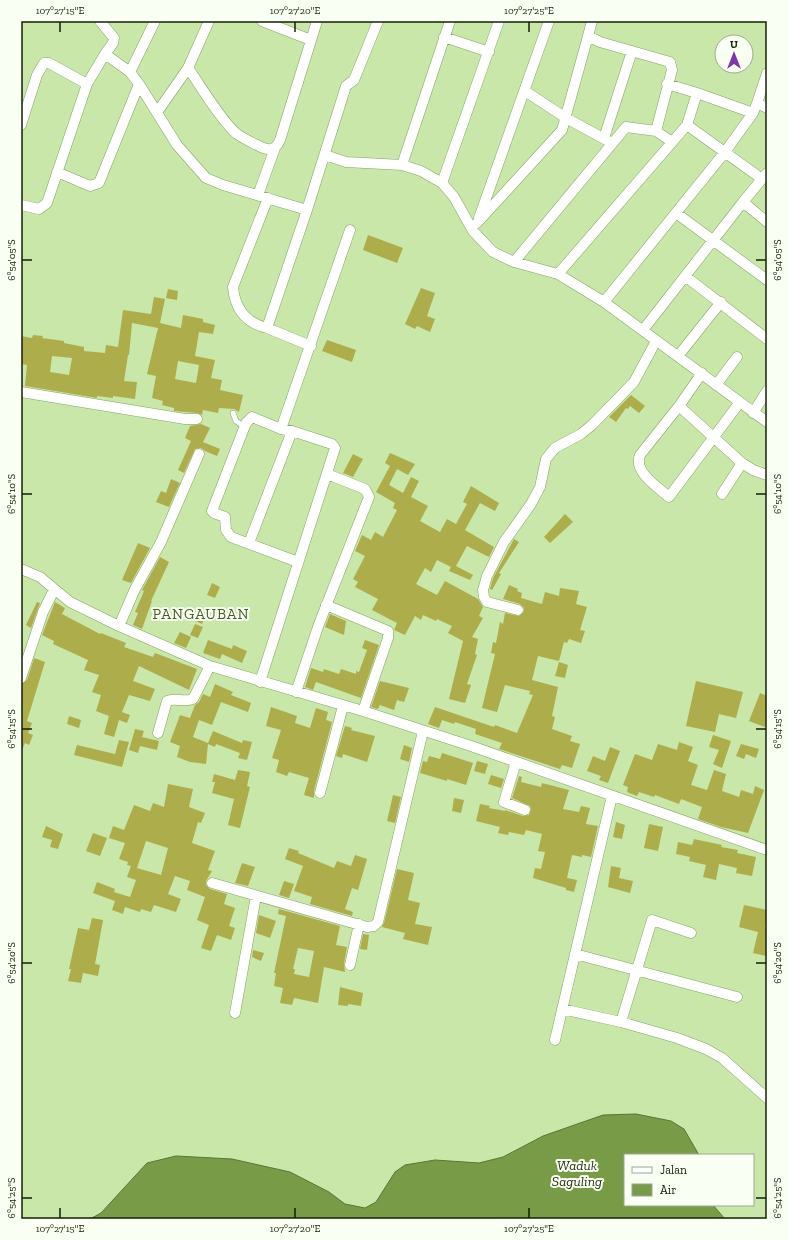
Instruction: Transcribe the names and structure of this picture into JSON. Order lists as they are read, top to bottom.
{
  "districts": ["PANGAUBAN"],
  "water": ["Waduk Saguling"],
  "legend": ["Jalan", "Air"],
  "north": "top",
  "coordinates": [
    "107°27'15\"E",
    "107°27'20\"E",
    "107°27'25\"E",
    "6°54'05\"S",
    "6°54'10\"S",
    "6°54'15\"S",
    "6°54'20\"S",
    "6°54'25\"S"
  ]
}
